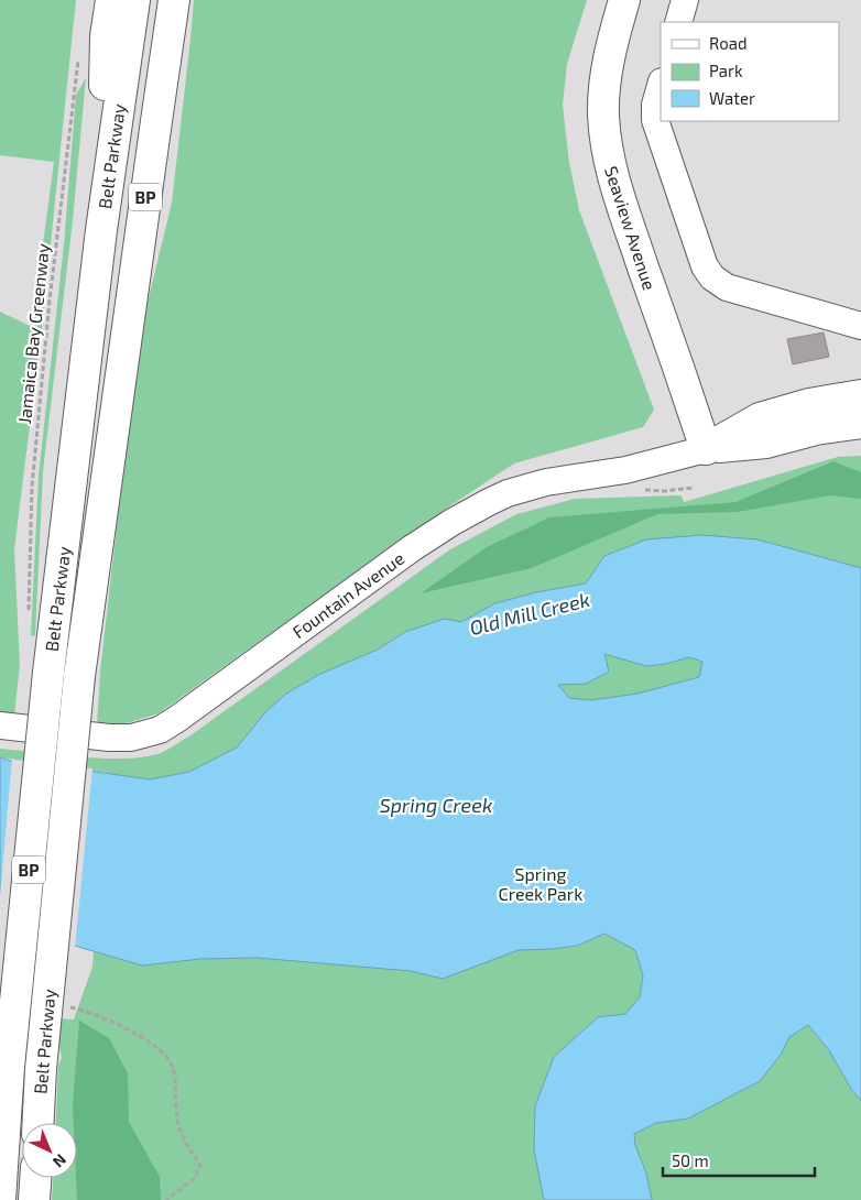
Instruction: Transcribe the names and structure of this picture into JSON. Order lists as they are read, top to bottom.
{
  "streets": {
    "main road": [
      "Belt Parkway",
      "BP",
      "Seaview Avenue",
      "Fountain Avenue"
    ],
    "path": ["Jamaica Bay Greenway"]
  },
  "crossings": [
    ["Seaview Avenue", "Fountain Avenue"]
  ],
  "water": ["Old Mill Creek", "Spring Creek"],
  "parks": ["Spring Creek Park"],
  "legend": ["Road", "Park", "Water"],
  "scale_bar": "50 m",
  "north": "bottom right"
}
